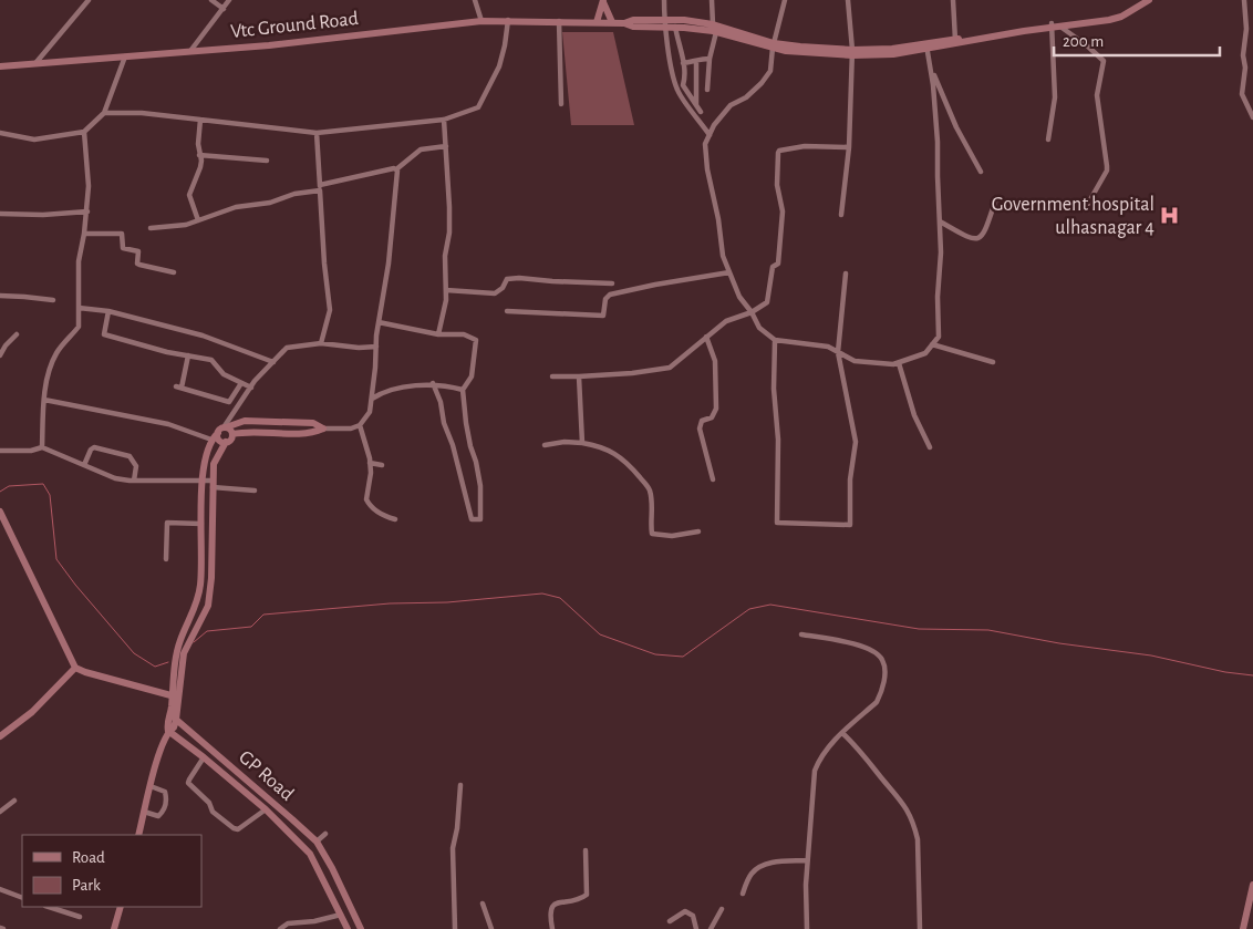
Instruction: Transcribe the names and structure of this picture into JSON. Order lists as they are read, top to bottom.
{
  "streets": {
    "street": ["Vtc Ground Road", "GP Road"]
  },
  "places": {
    "hospital": ["Government hospital ulhasnagar 4"]
  },
  "legend": ["Road", "Park"],
  "scale_bar": "200 m"
}
